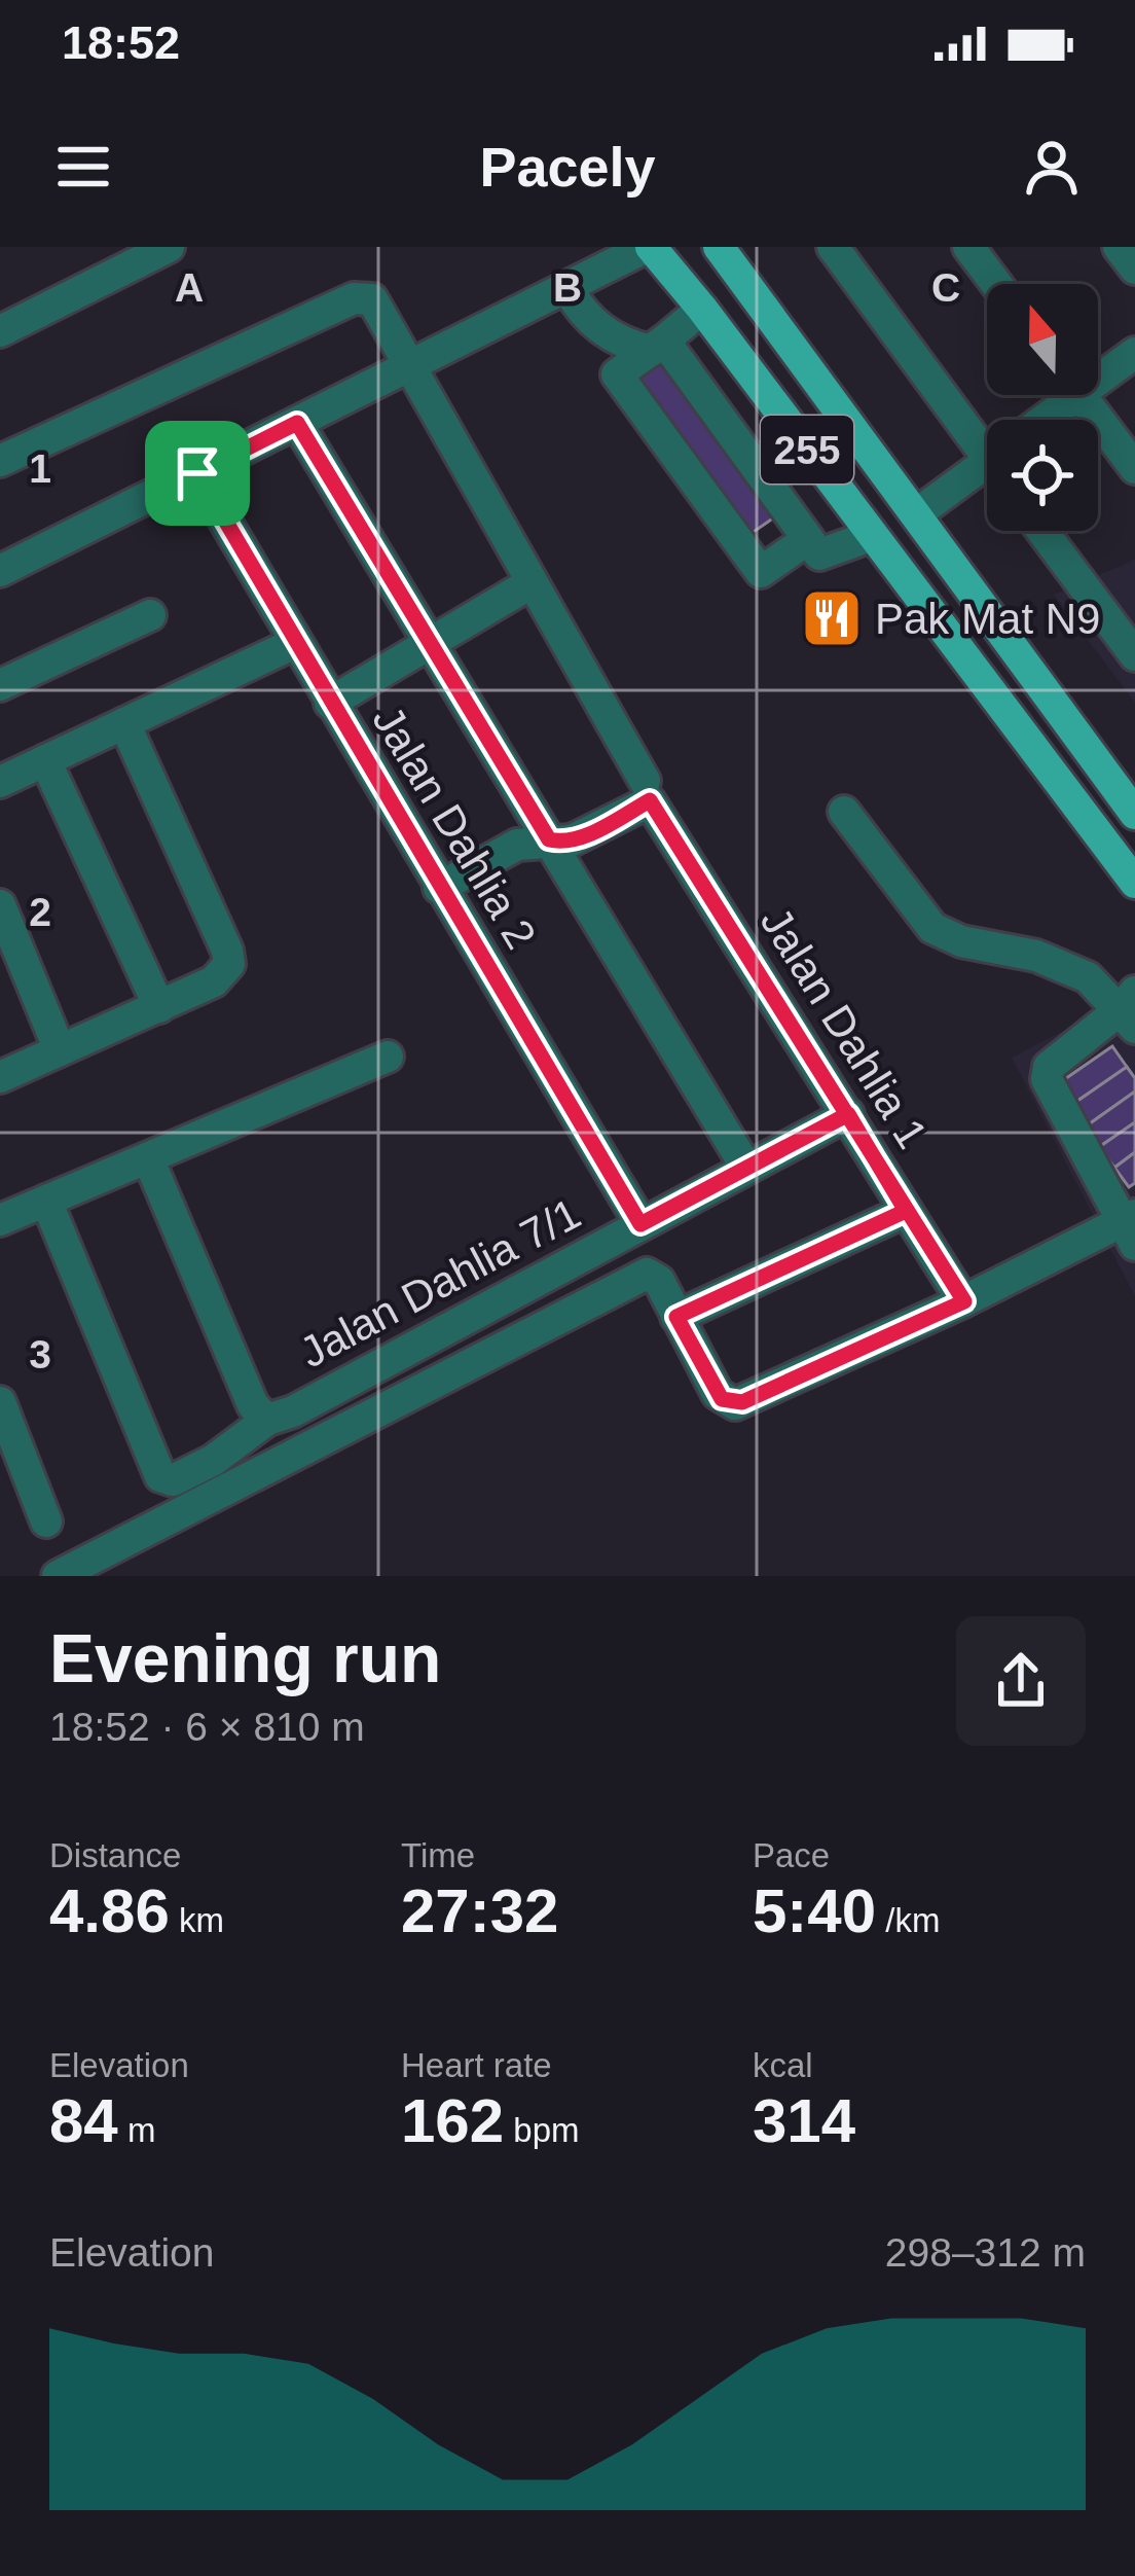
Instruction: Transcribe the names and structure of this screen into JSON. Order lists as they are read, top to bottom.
{
  "streets": {
    "main road": ["255"],
    "street": ["Jalan Dahlia 2", "Jalan Dahlia 1", "Jalan Dahlia 7/1"]
  },
  "crossings": [
    ["Jalan Dahlia 2", "Jalan Dahlia 7/1"],
    ["Jalan Dahlia 1", "Jalan Dahlia 7/1"]
  ],
  "places": {
    "restaurant": ["Pak Mat N9"]
  },
  "north": "top",
  "page": {
    "status": "18:52",
    "header": "Pacely",
    "heading": ["Evening run", "18:52 · 6 × 810 m"],
    "stats": [
      ["Distance", "4.86 km"],
      ["Time", "27:32"],
      ["Pace", "5:40 /km"],
      ["Elevation", "84 m"],
      ["Heart rate", "162 bpm"],
      ["kcal", "314"]
    ],
    "chart": ["Elevation", "298–312 m"]
  },
  "grid": {
    "columns": ["A", "B", "C"],
    "rows": ["1", "2", "3"]
  }
}
